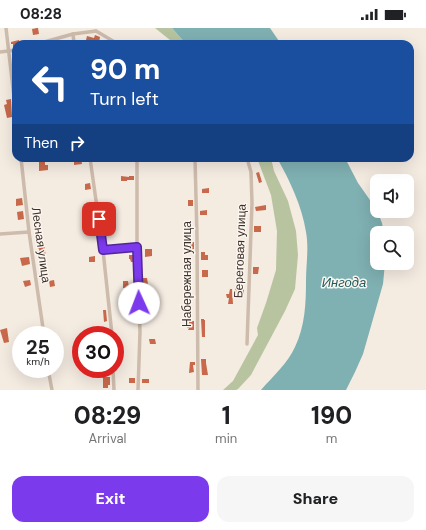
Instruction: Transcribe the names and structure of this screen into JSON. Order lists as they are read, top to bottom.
{
  "streets": {
    "street": ["Лесная улица", "Береговая улица", "Набережная улица"]
  },
  "water": ["Ингода"],
  "page": {
    "status": "08:28",
    "turn": ["90 m", "Turn left"],
    "then": "Then",
    "speed": "25 km/h",
    "limit": "30",
    "eta": [
      "08:29",
      "Arrival",
      "1",
      "min",
      "190",
      "m"
    ],
    "buttons": ["Exit", "Share"]
  }
}
